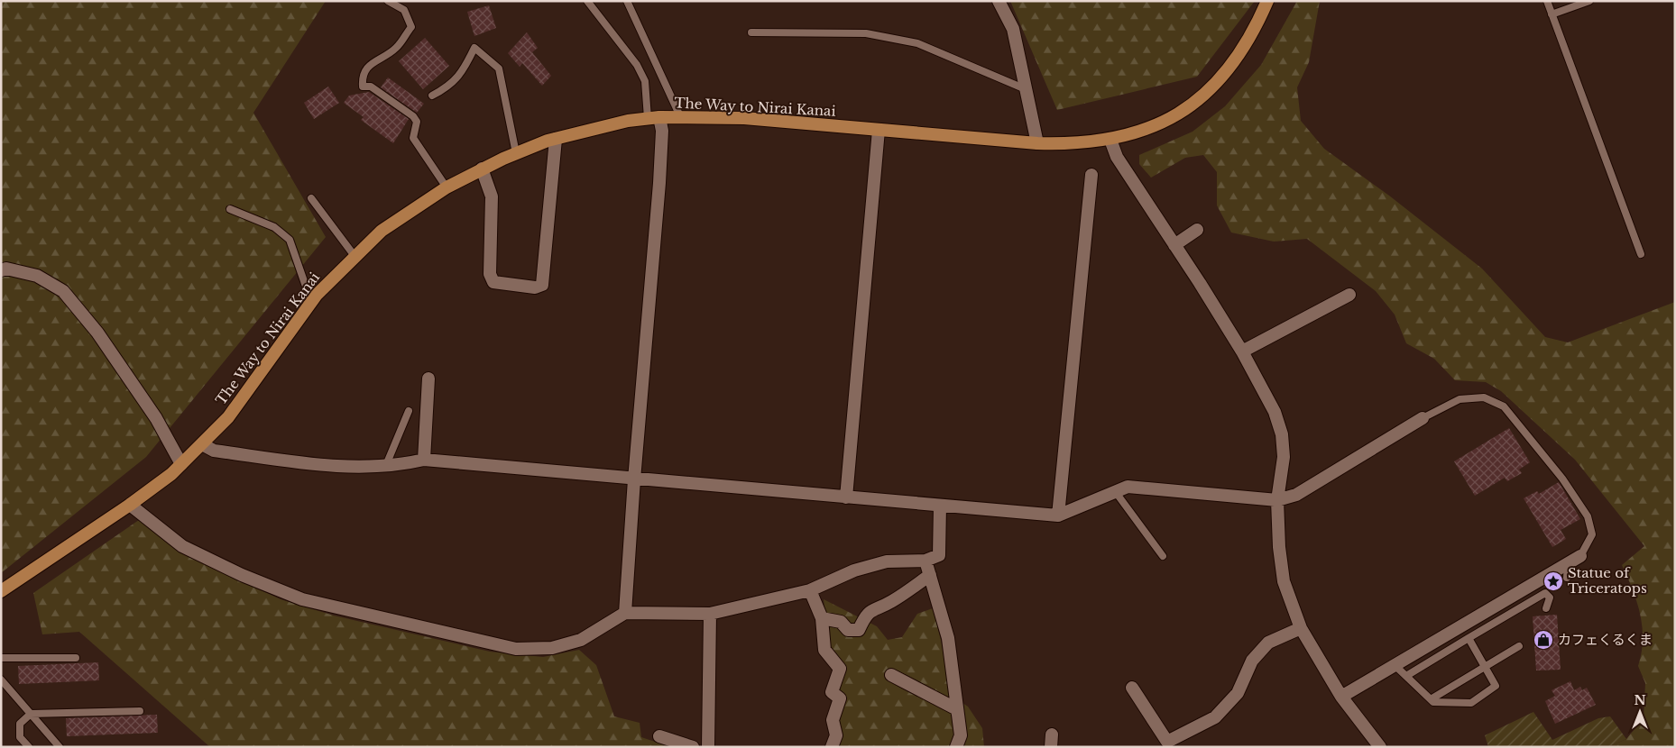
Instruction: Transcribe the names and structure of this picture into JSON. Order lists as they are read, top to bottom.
{
  "streets": {
    "main road": ["The Way to Nirai Kanai"]
  },
  "places": {
    "place": ["Statue of Triceratops"],
    "shop": ["カフェくるくま"]
  },
  "north": "top"
}
